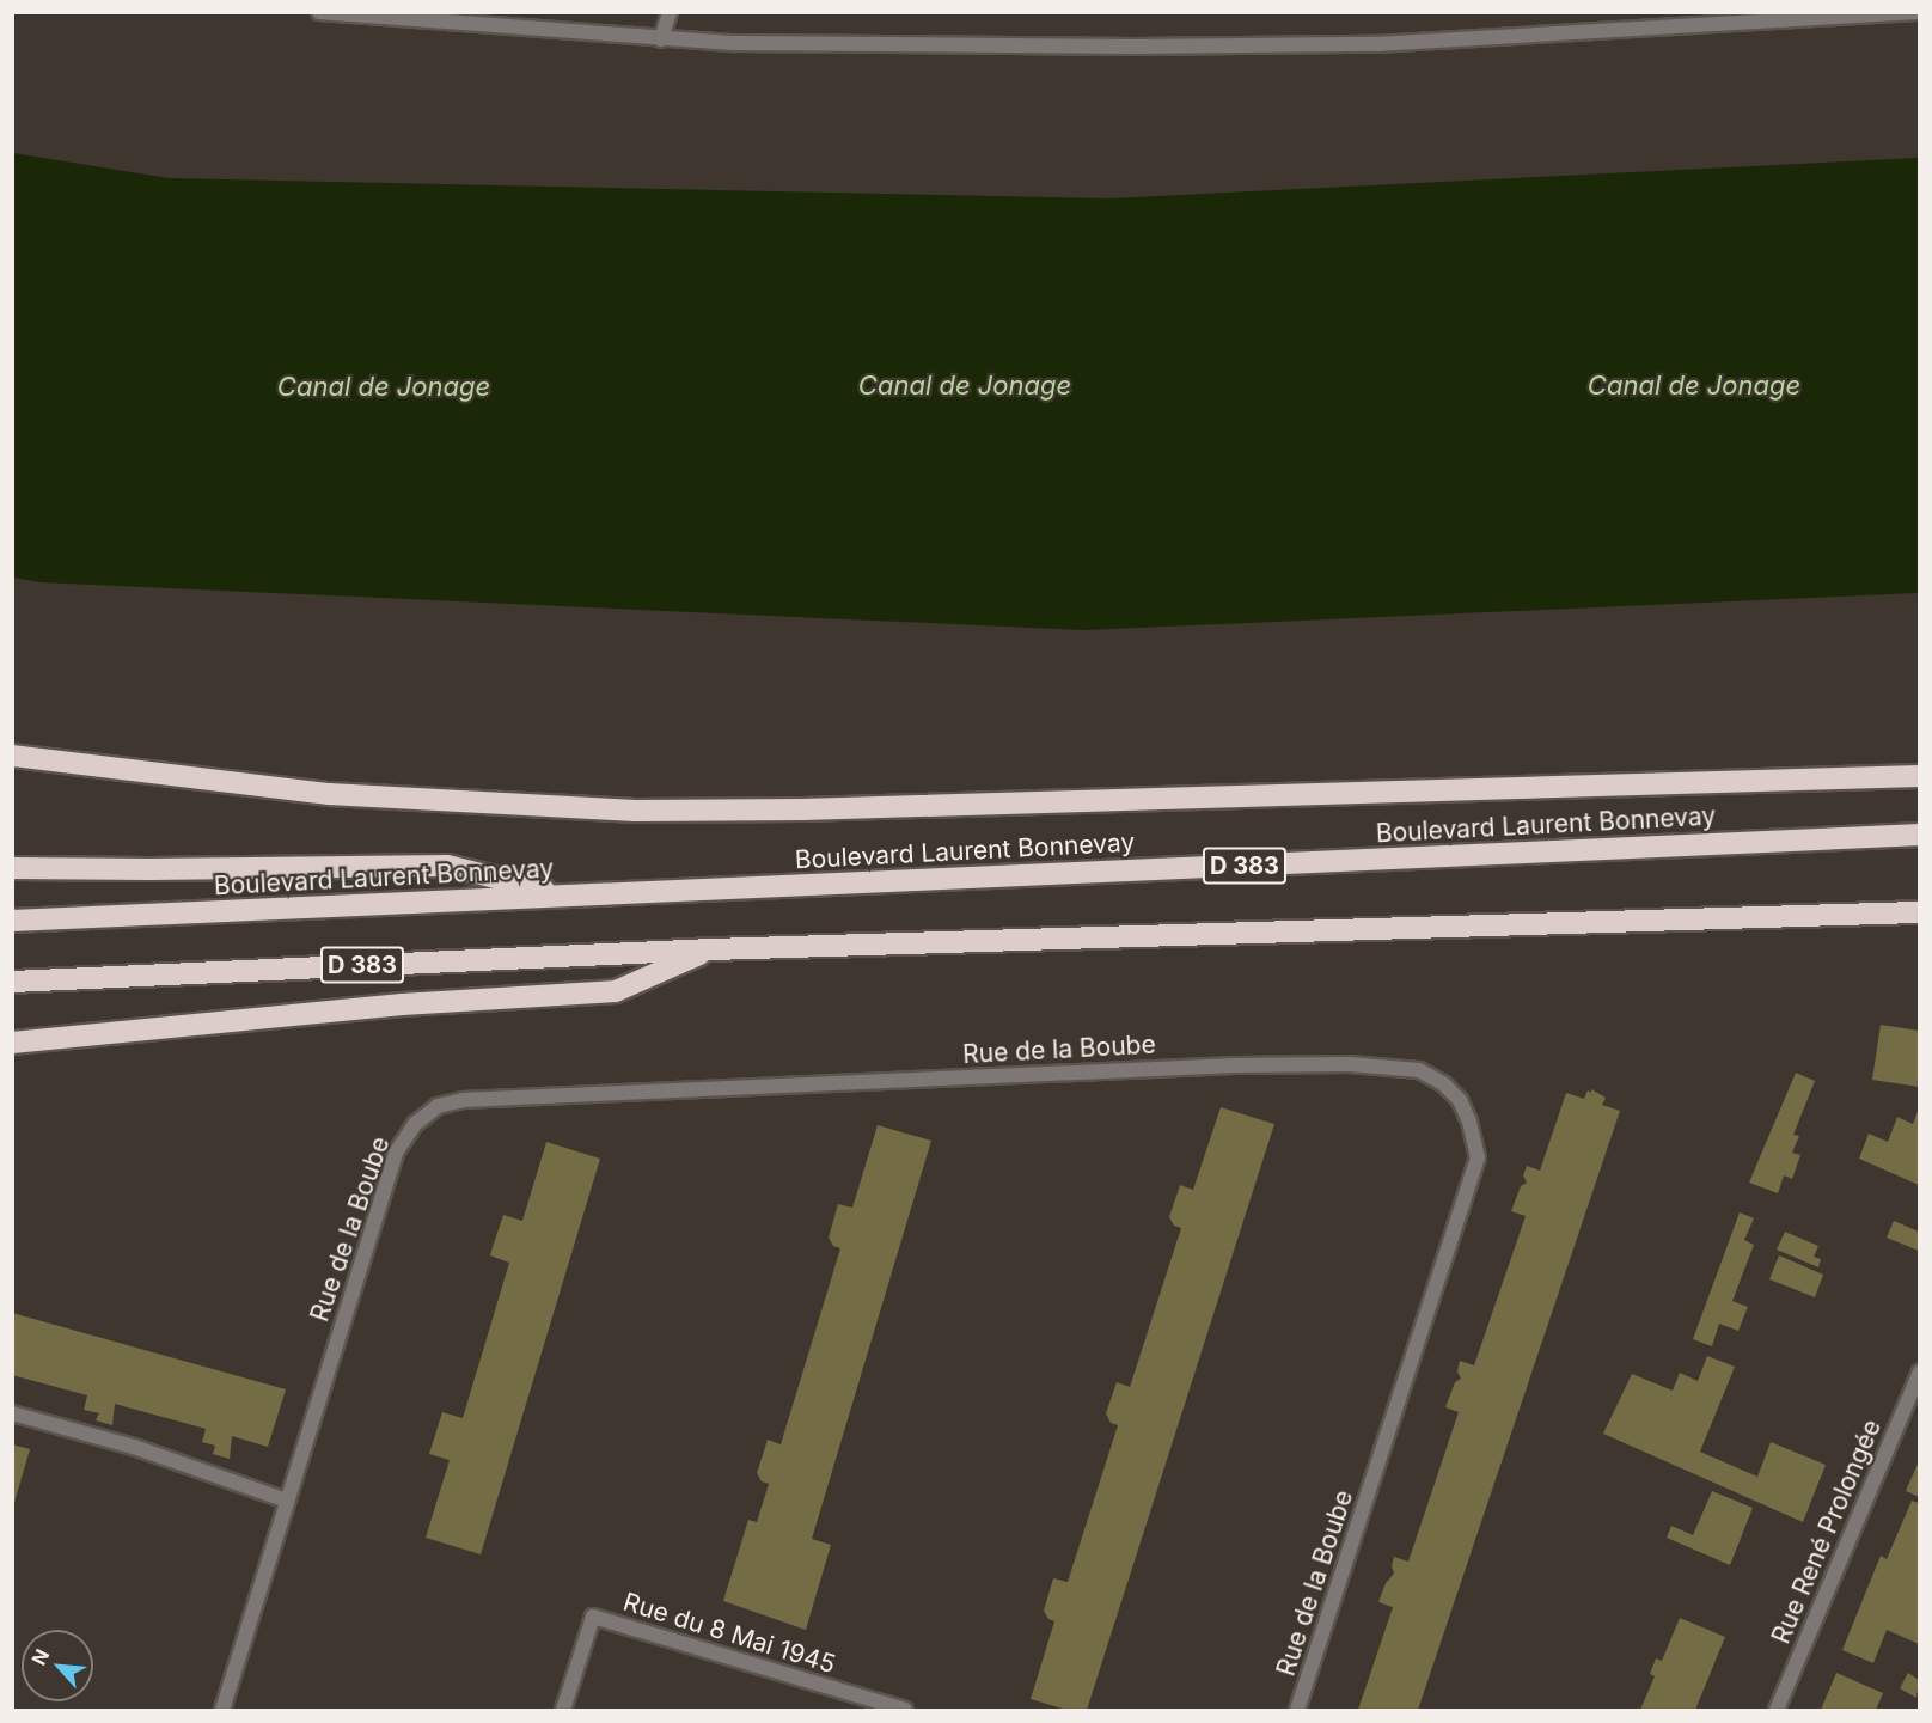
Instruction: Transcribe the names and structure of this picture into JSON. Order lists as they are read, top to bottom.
{
  "streets": {
    "highway": ["Boulevard Laurent Bonnevay", "D 383"],
    "street": ["Rue de la Boube", "Rue René Prolongée", "Rue du 8 Mai 1945"]
  },
  "water": ["Canal de Jonage"],
  "north": "top left"
}
